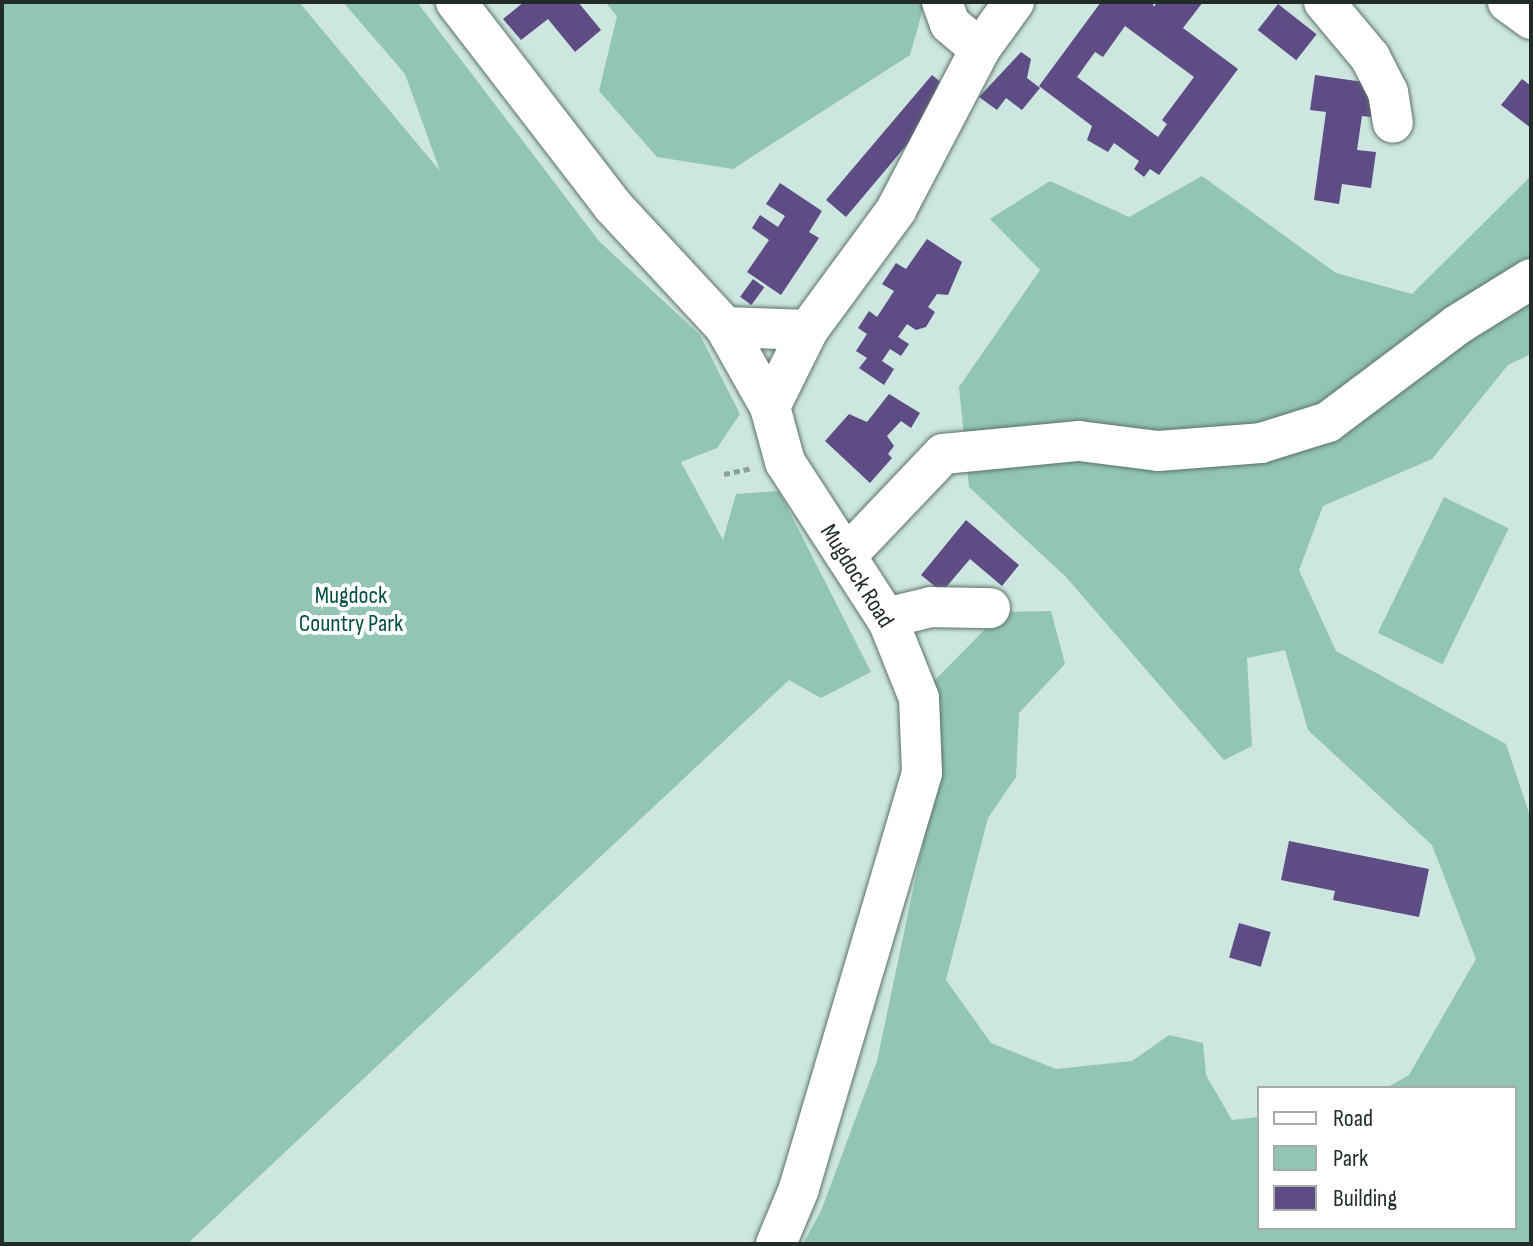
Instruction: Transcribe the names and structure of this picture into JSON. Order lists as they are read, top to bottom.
{
  "streets": {
    "street": ["Mugdock Road"]
  },
  "parks": ["Mugdock Country Park"],
  "legend": ["Road", "Park", "Building"]
}
